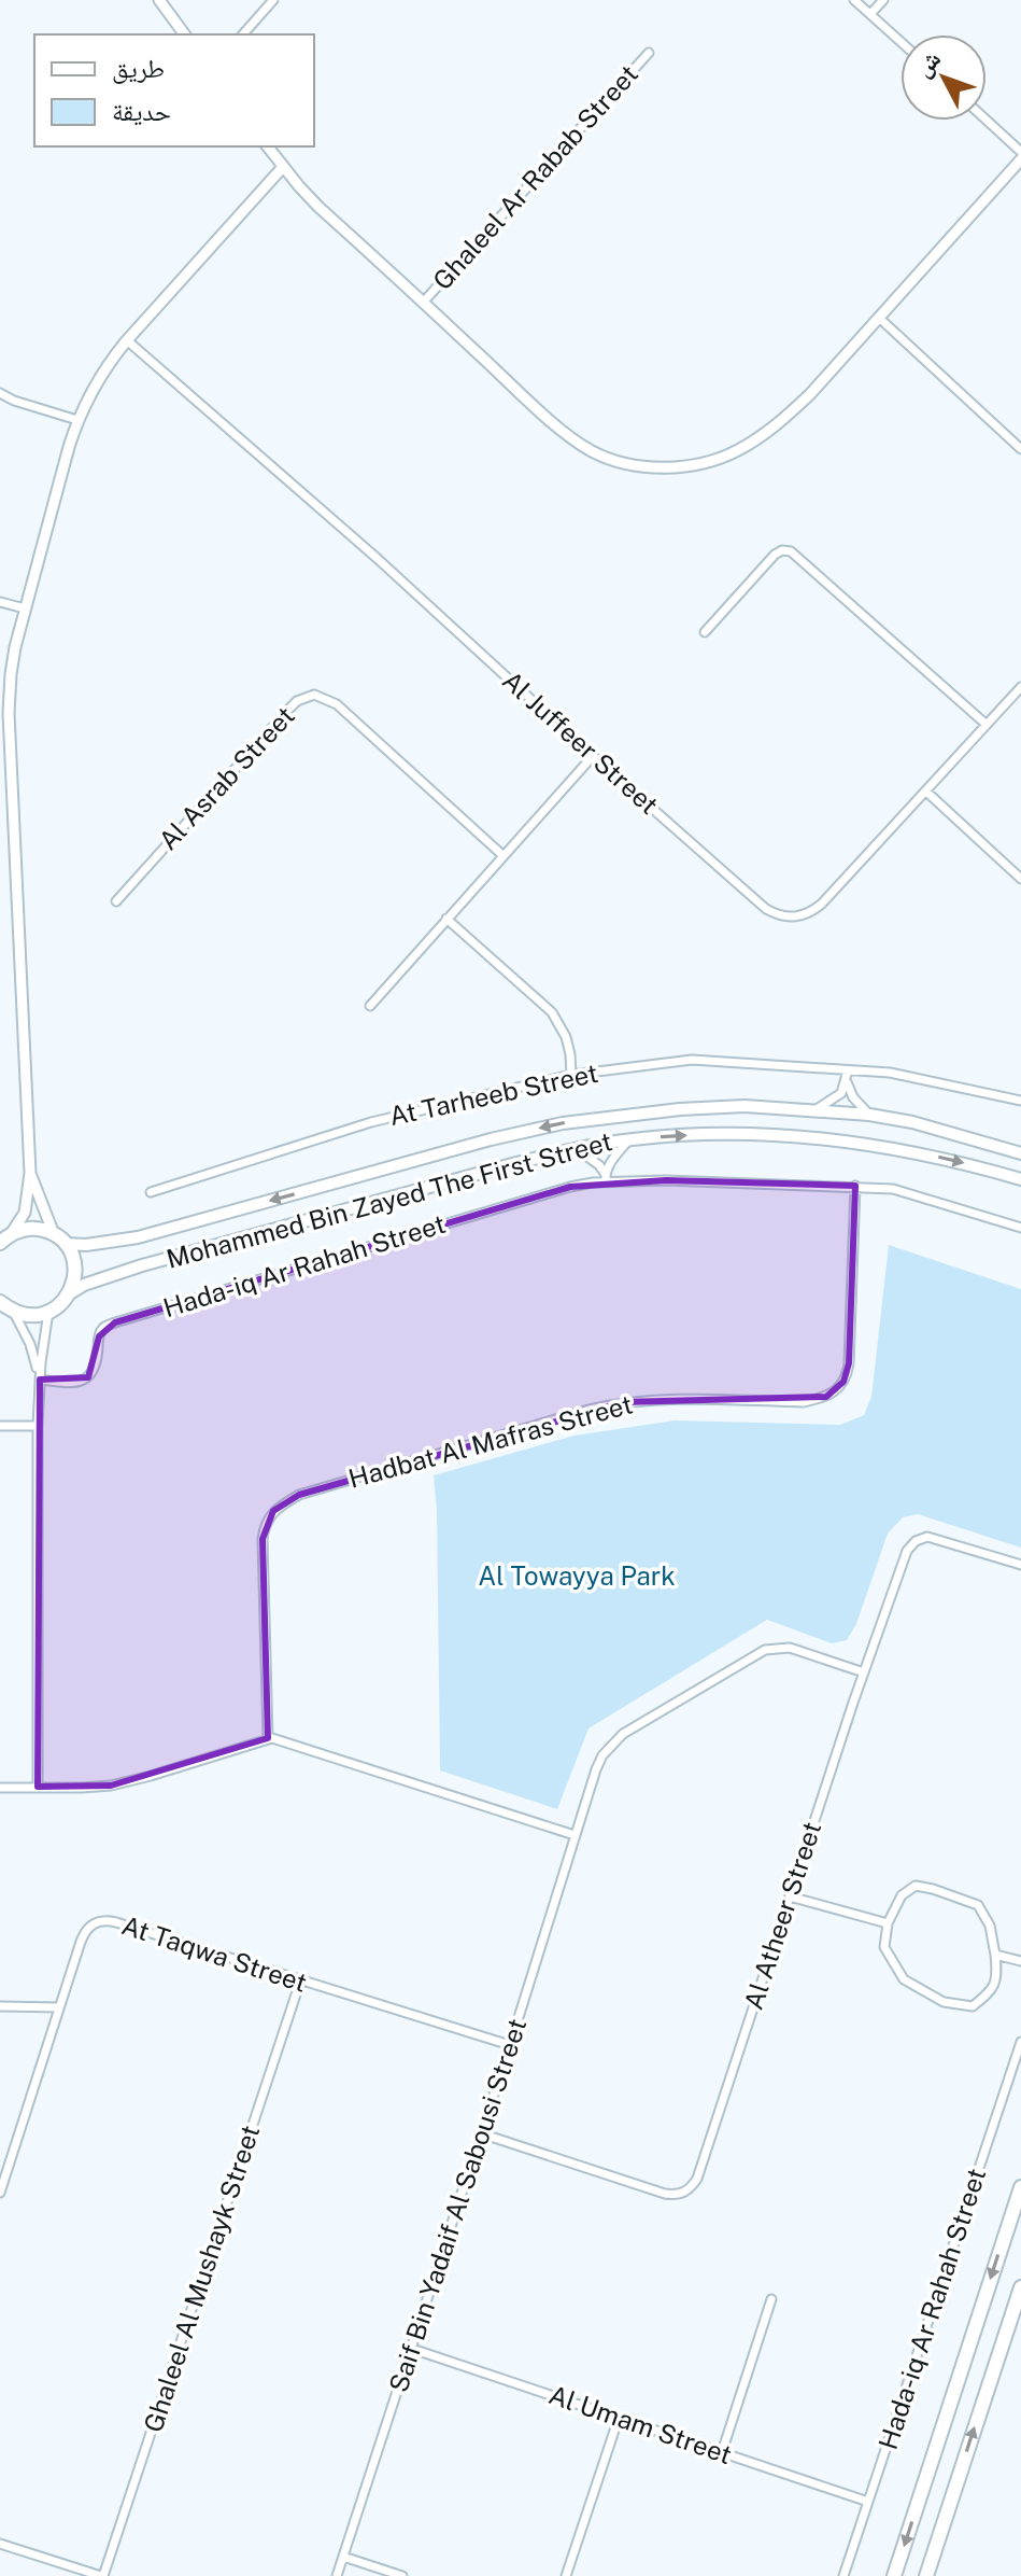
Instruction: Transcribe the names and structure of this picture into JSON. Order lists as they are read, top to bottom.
{
  "streets": {
    "main road": ["Mohammed Bin Zayed The First Street"],
    "street": [
      "Ghaleel Ar Rabab Street",
      "Al Juffeer Street",
      "Al Asrab Street",
      "At Tarheeb Street",
      "Hada-iq Ar Rahah Street",
      "Hadbat Al Mafras Street",
      "Al Atheer Street",
      "At Taqwa Street",
      "Saif Bin Yadaif Al Sabousi Street",
      "Ghaleel Al Mushayk Street",
      "Al Umam Street"
    ]
  },
  "crossings": [
    ["Hada-iq Ar Rahah Street", "Hadbat Al Mafras Street"],
    ["Hada-iq Ar Rahah Street", "Al Umam Street"],
    ["Al Atheer Street", "Saif Bin Yadaif Al Sabousi Street"],
    ["At Taqwa Street", "Saif Bin Yadaif Al Sabousi Street"],
    ["At Taqwa Street", "Ghaleel Al Mushayk Street"],
    ["Saif Bin Yadaif Al Sabousi Street", "Al Umam Street"]
  ],
  "parks": ["Al Towayya Park"],
  "legend": ["طريق", "حديقة"],
  "north": "top left"
}
